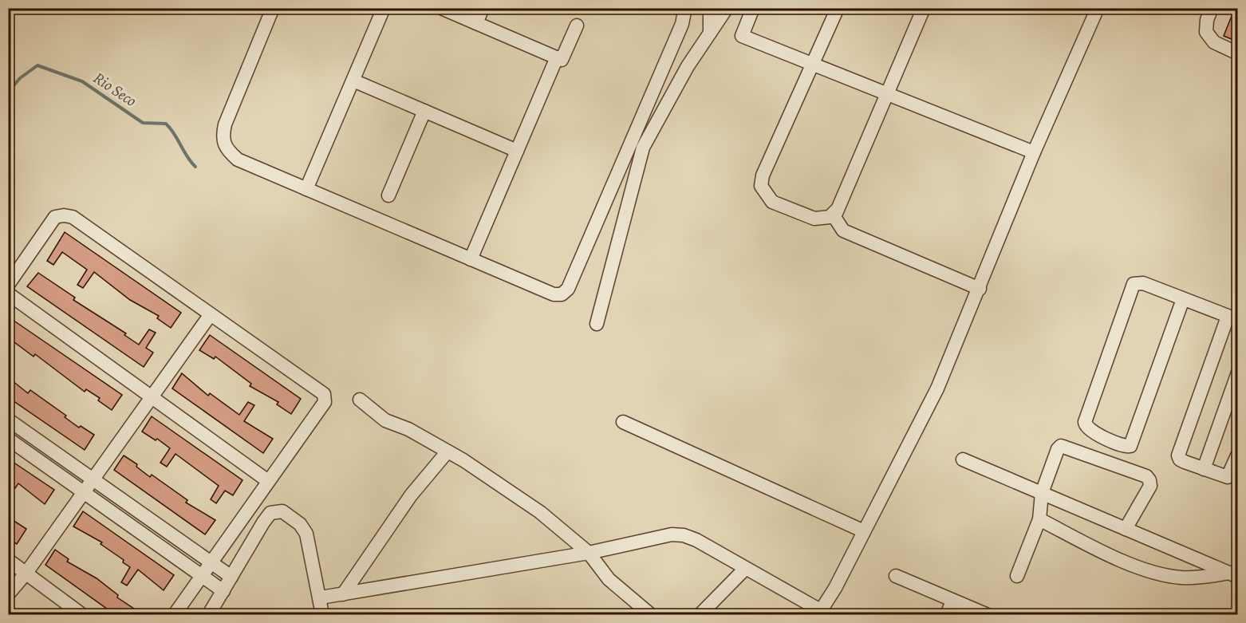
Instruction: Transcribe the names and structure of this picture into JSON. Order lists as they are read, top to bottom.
{
  "water": ["Rio Seco"]
}
